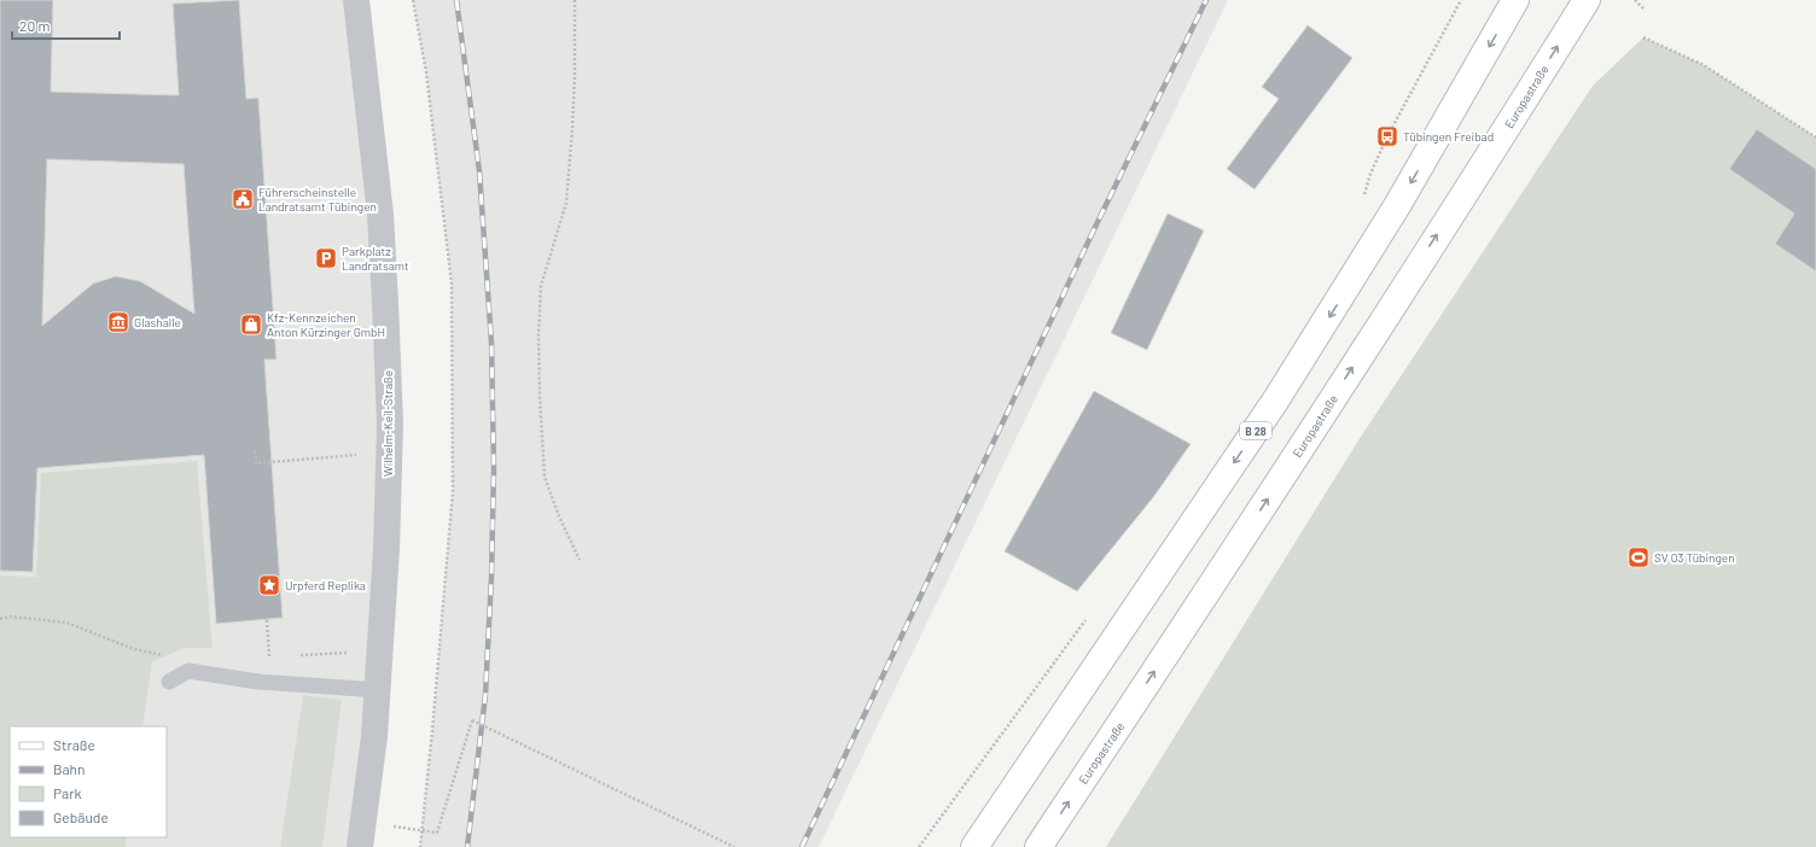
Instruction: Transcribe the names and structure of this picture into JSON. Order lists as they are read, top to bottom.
{
  "streets": {
    "main road": ["Europastraße", "B 28"],
    "street": ["Wilhelm-Keil-Straße"]
  },
  "places": {
    "bus stop": ["Tübingen Freibad"],
    "public building": ["Führerscheinstelle Landratsamt Tübingen"],
    "parking": ["Parkplatz Landratsamt"],
    "museum": ["Glashalle"],
    "shop": ["Kfz-Kennzeichen Anton Kürzinger GmbH"],
    "sports": ["SV 03 Tübingen"],
    "place": ["Urpferd Replika"]
  },
  "legend": [
    "Straße",
    "Bahn",
    "Park",
    "Gebäude"
  ],
  "scale_bar": "20 m"
}
